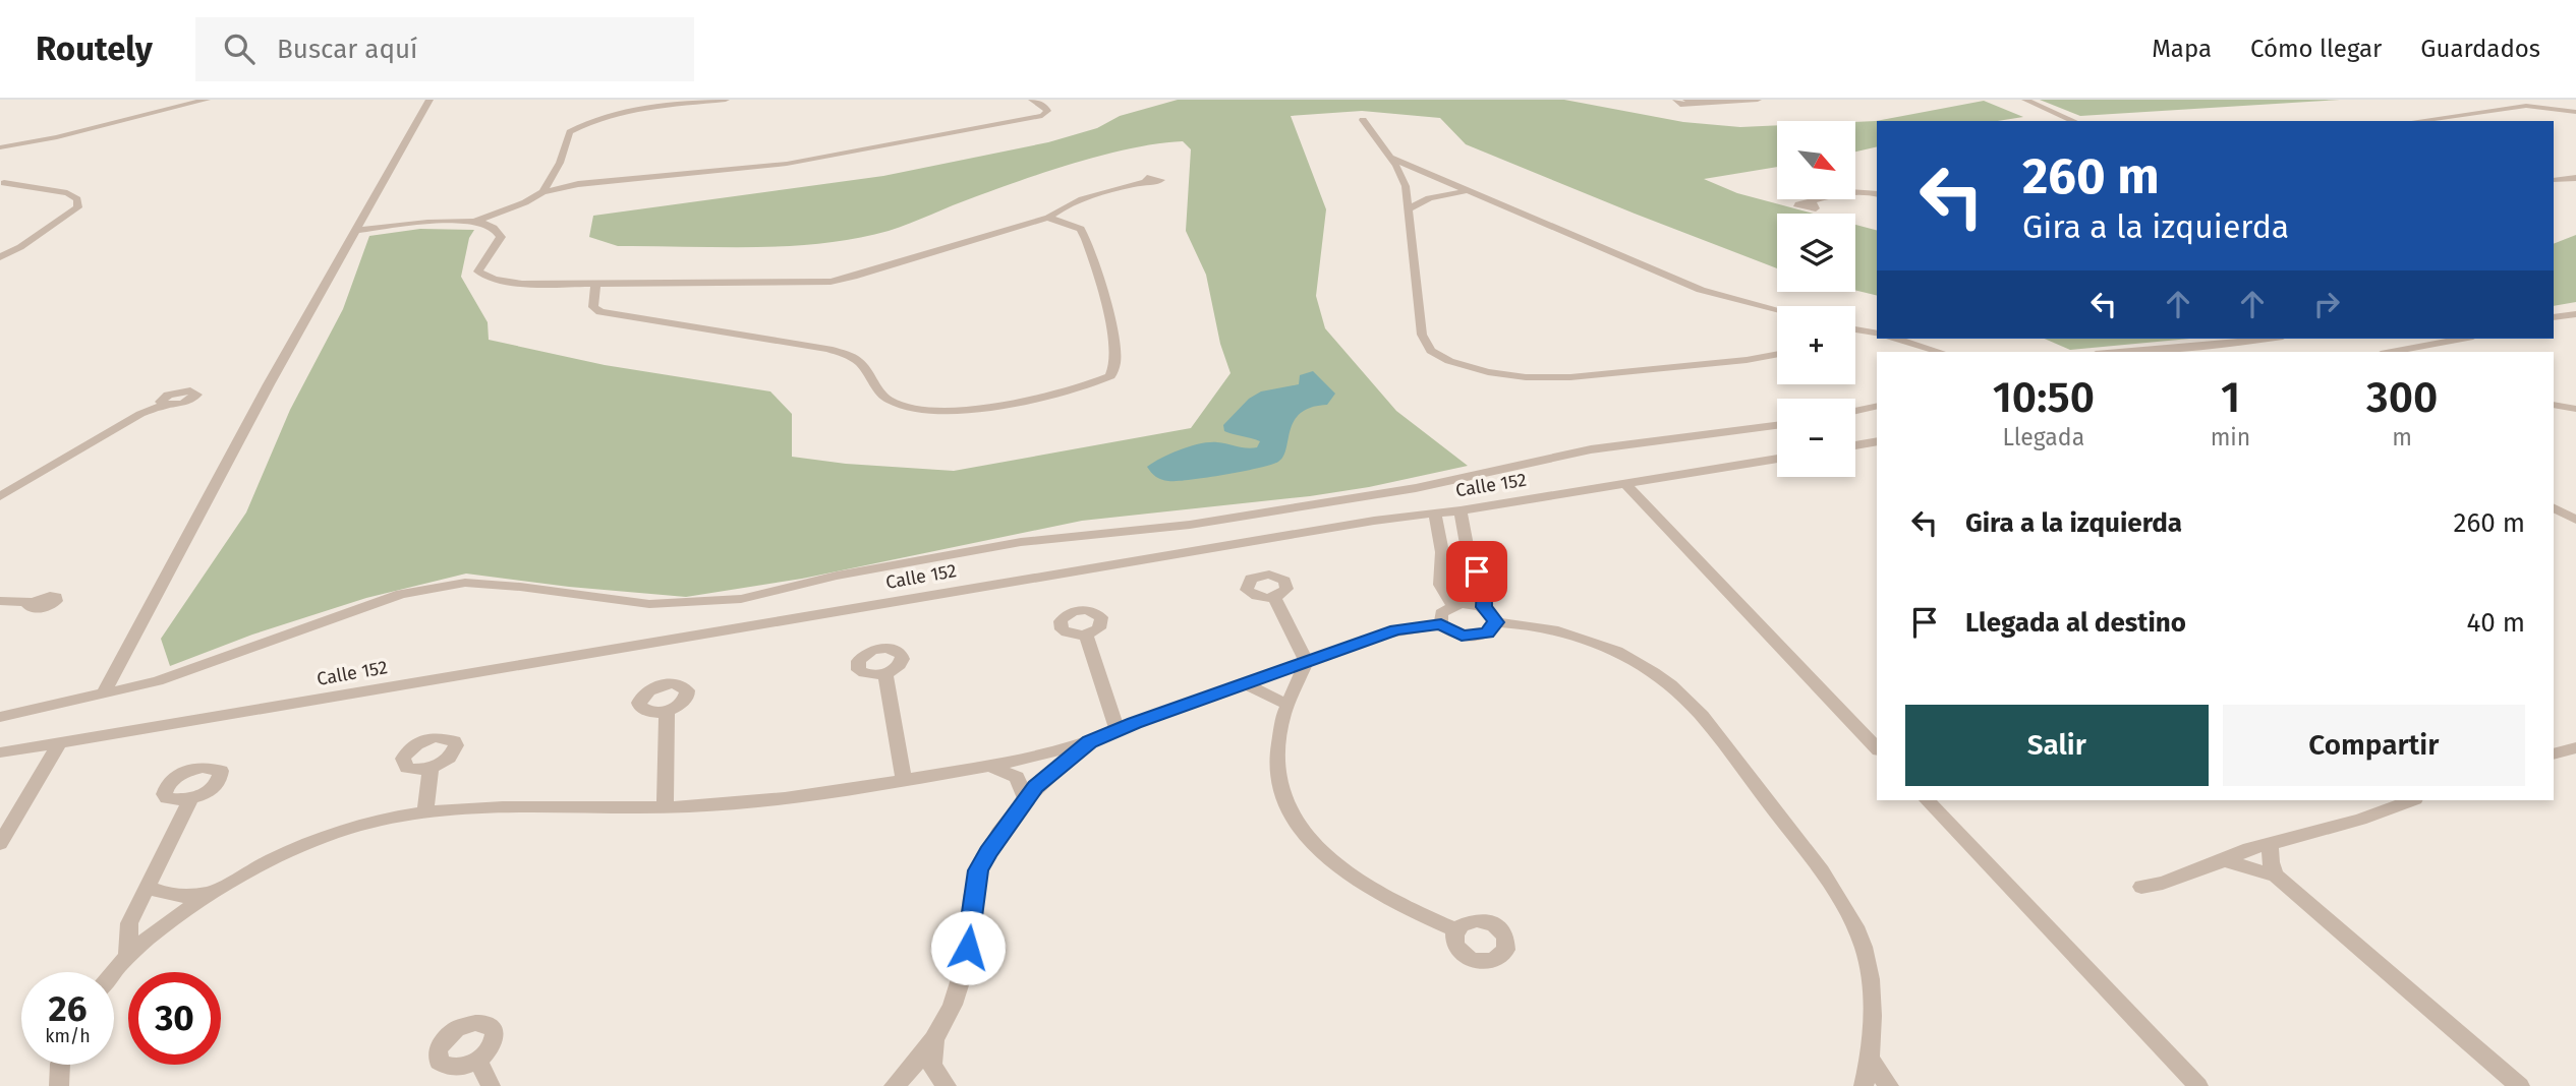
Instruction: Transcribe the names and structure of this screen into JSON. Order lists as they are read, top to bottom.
{
  "streets": {
    "street": ["Calle 152"]
  },
  "north": "bottom right",
  "page": {
    "header": "Routely",
    "search": "Buscar aquí",
    "nav": ["Mapa", "Cómo llegar", "Guardados"],
    "map_buttons": ["+", "−"],
    "turn": ["260 m", "Gira a la izquierda"],
    "eta": [
      "10:50",
      "Llegada",
      "1",
      "min",
      "300",
      "m"
    ],
    "list": [
      {
        "name": "Gira a la izquierda",
        "value": "260 m"
      },
      {
        "name": "Llegada al destino",
        "value": "40 m"
      }
    ],
    "buttons": ["Salir", "Compartir"],
    "speed": "26 km/h",
    "limit": "30"
  }
}
